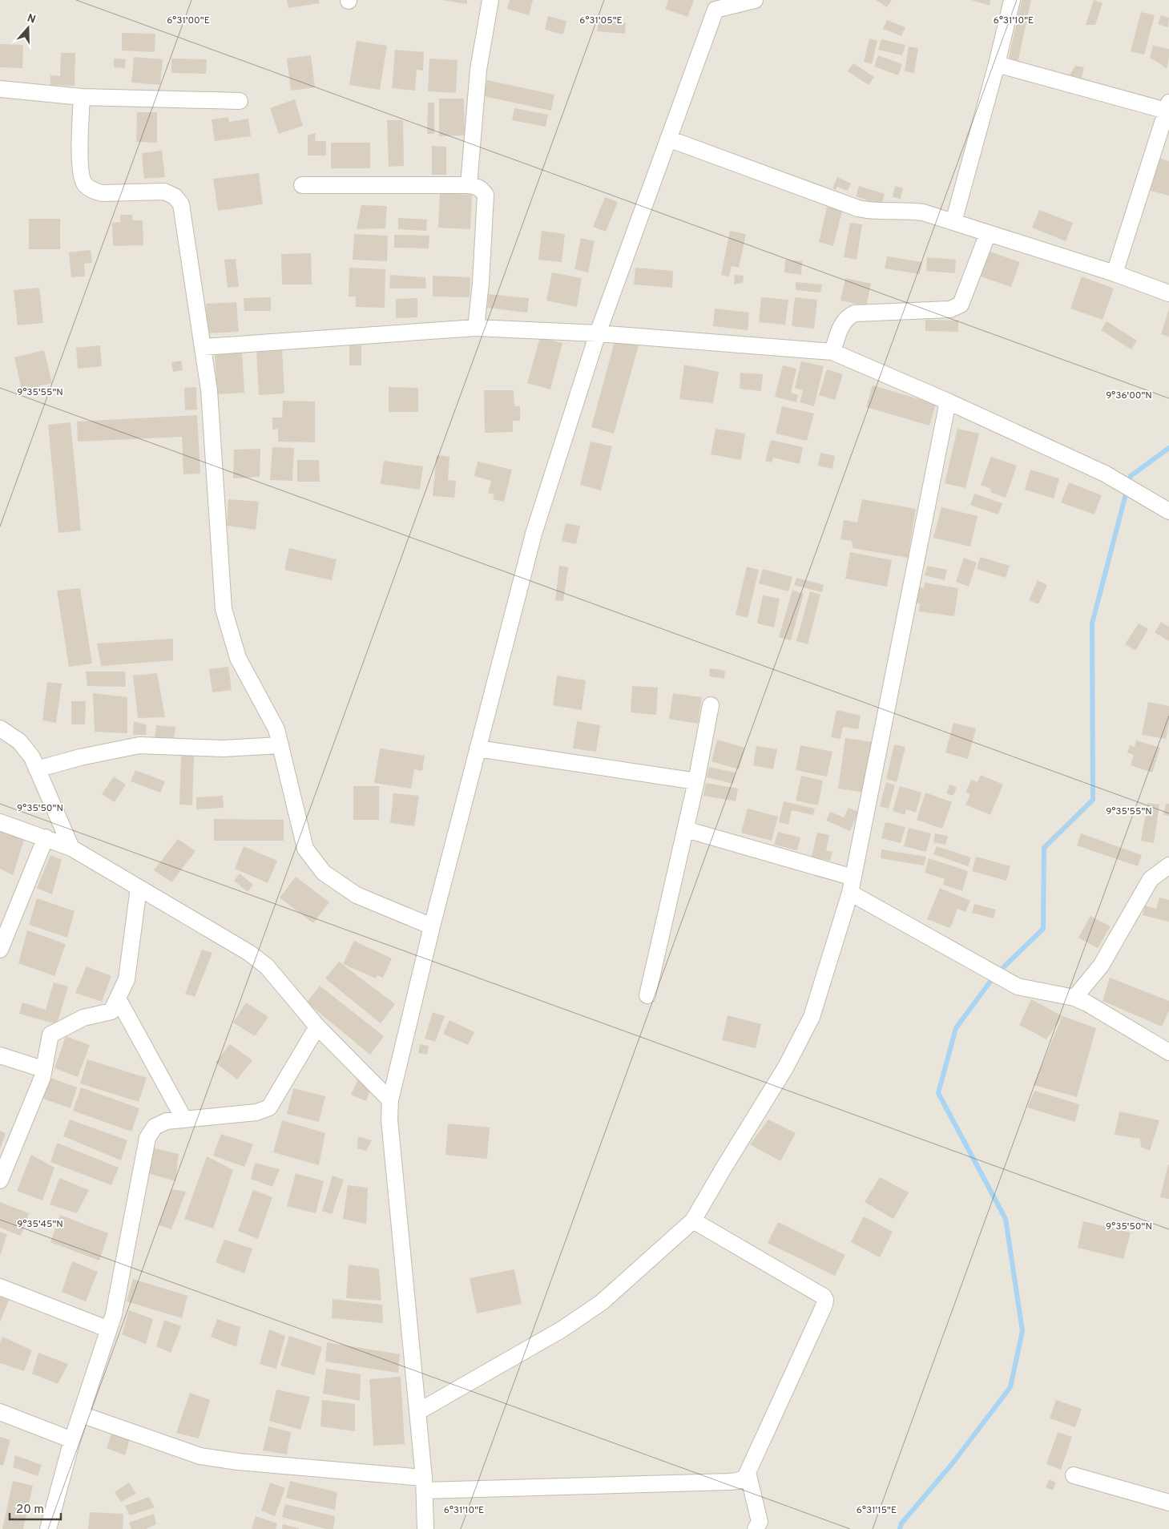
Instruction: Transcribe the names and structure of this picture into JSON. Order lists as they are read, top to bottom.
{
  "scale_bar": "20 m",
  "north": "top",
  "coordinates": [
    "6°31'05\"E",
    "6°31'10\"E",
    "6°31'00\"E",
    "9°35'55\"N",
    "9°36'00\"N",
    "9°35'50\"N",
    "9°35'45\"N",
    "6°31'15\"E"
  ]
}
